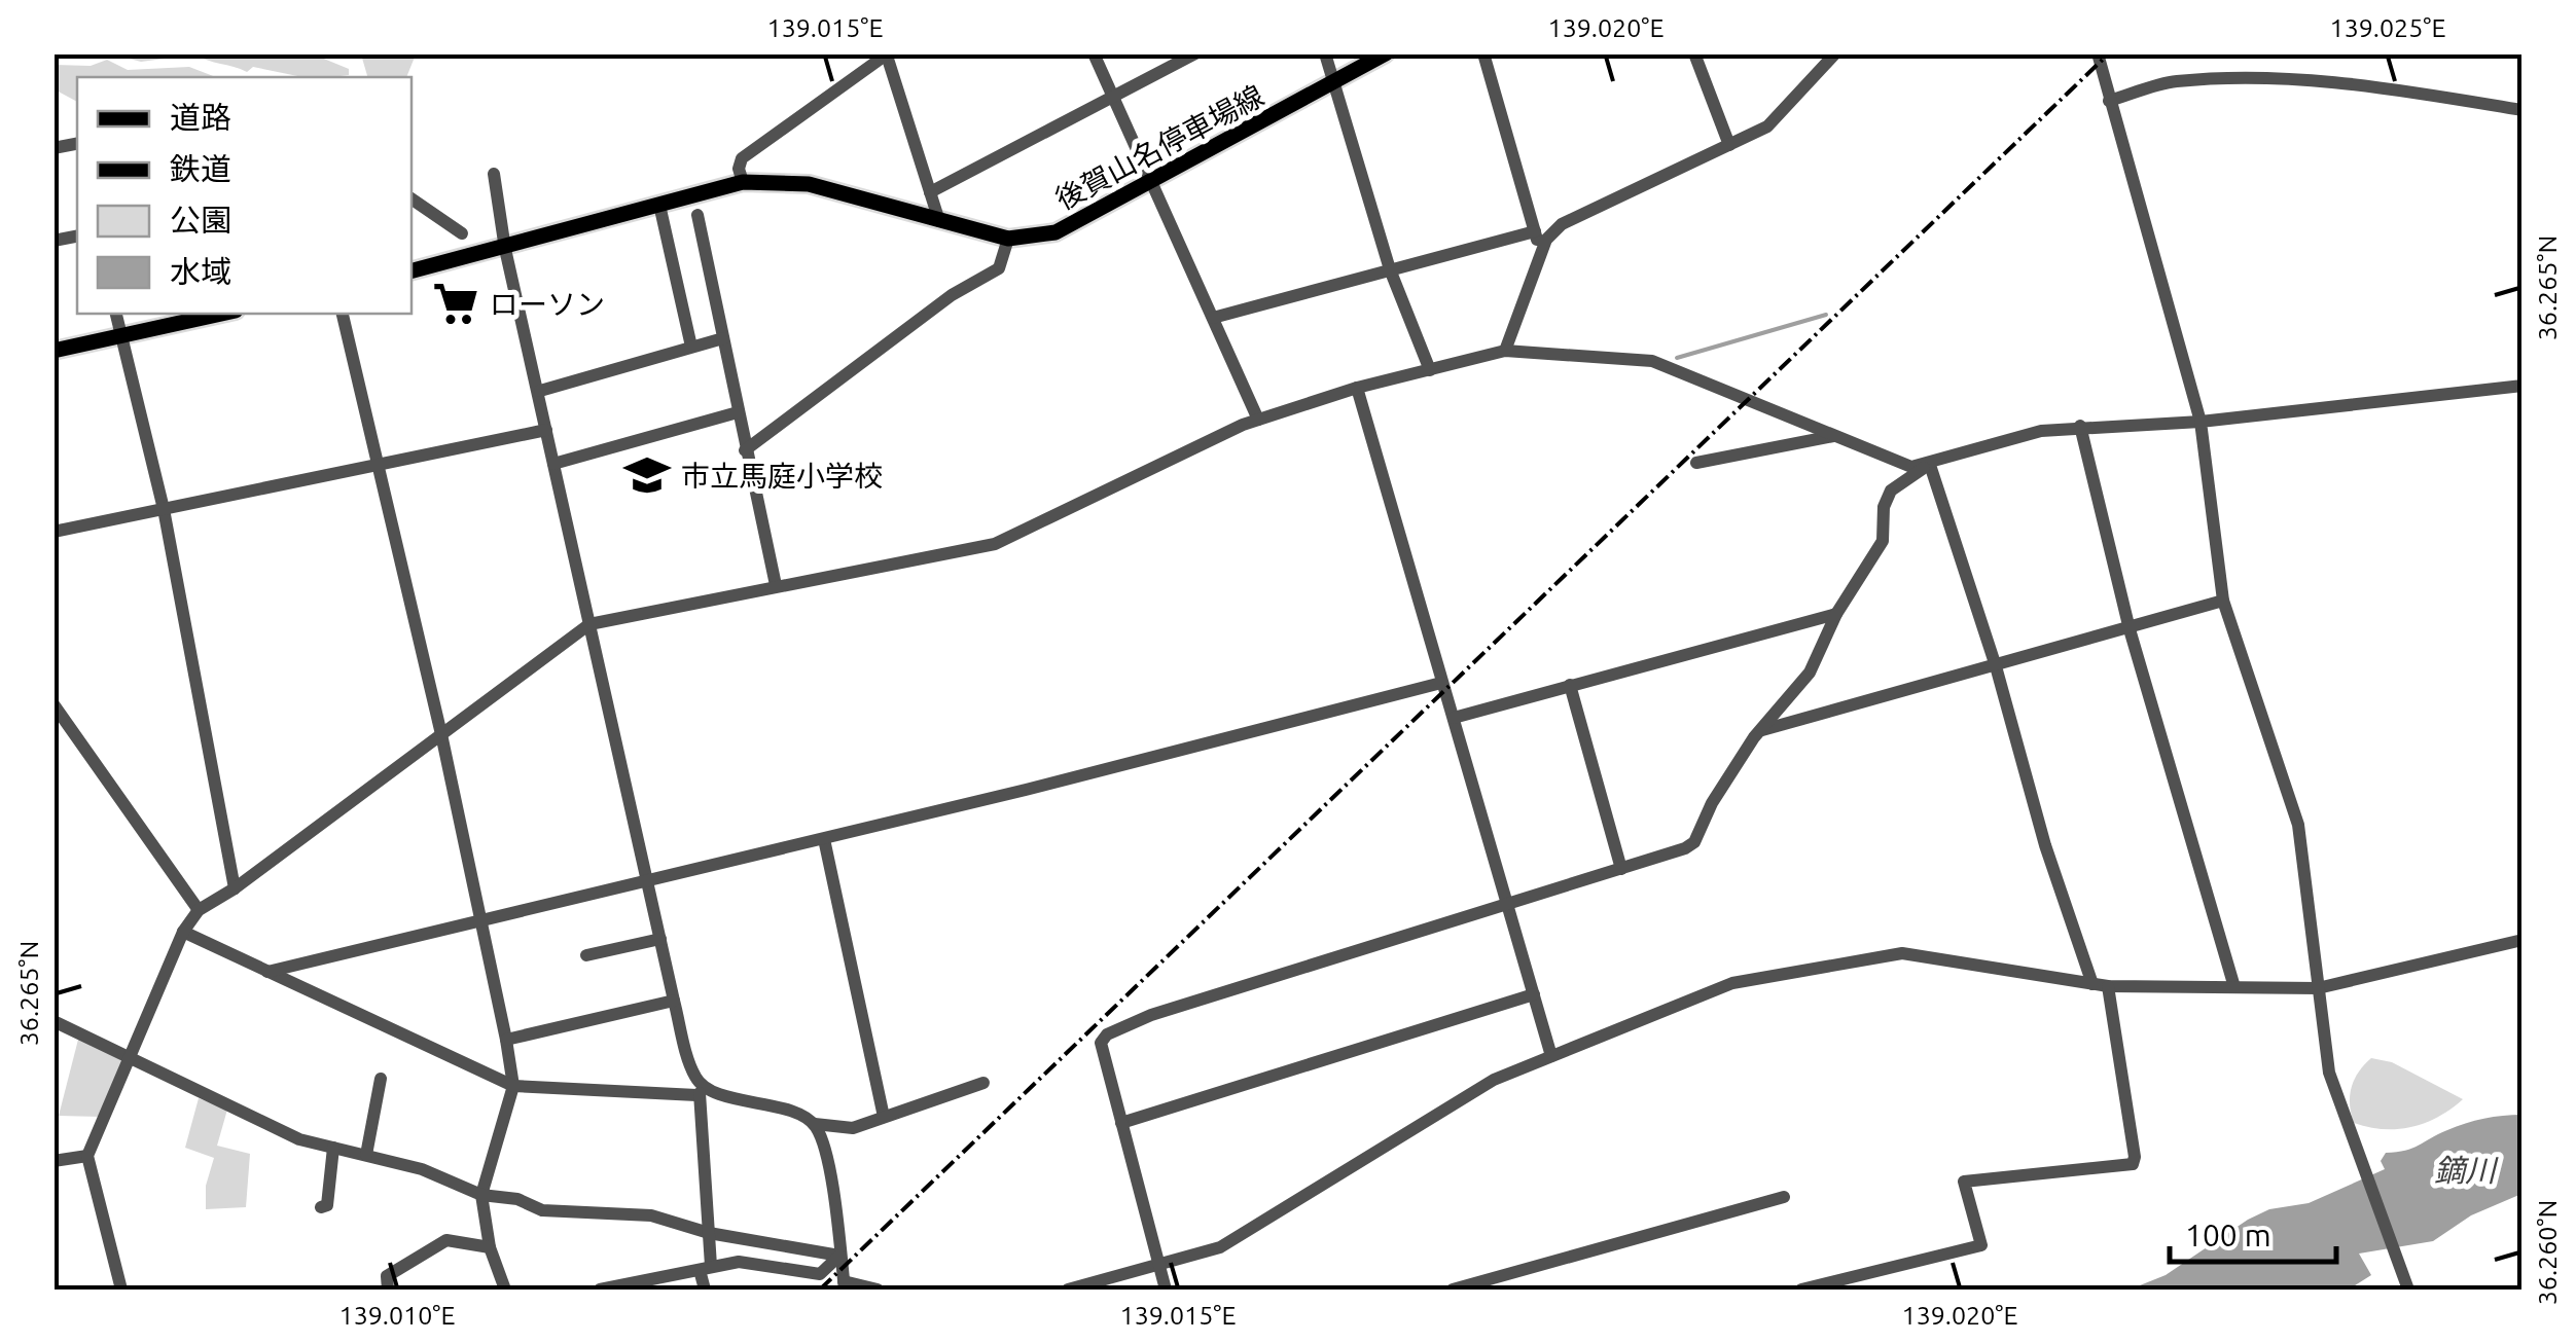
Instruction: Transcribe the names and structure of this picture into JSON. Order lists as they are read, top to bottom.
{
  "streets": {
    "main road": ["後賀山名停車場線"]
  },
  "water": ["鏑川"],
  "places": {
    "supermarket": ["ローソン"],
    "school or university": ["市立馬庭小学校"]
  },
  "legend": [
    "道路",
    "鉄道",
    "公園",
    "水域"
  ],
  "scale_bar": "100 m",
  "coordinates": [
    "139.015°E",
    "139.020°E",
    "139.025°E",
    "36.265°N",
    "36.260°N",
    "139.010°E"
  ]
}
